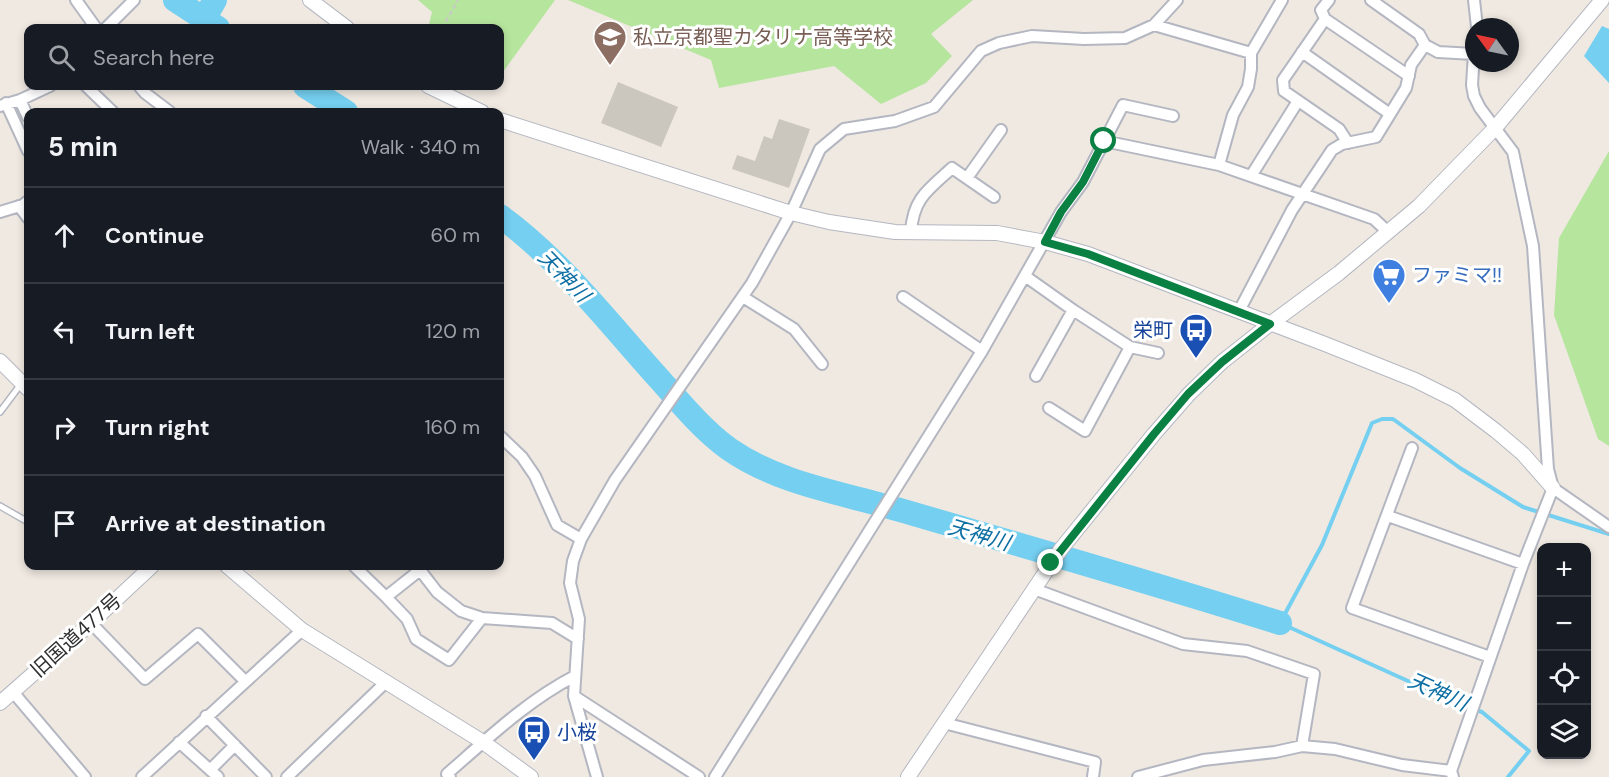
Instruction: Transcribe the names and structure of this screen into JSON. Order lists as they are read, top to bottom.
{
  "streets": {
    "street": ["旧国道477号"]
  },
  "water": ["天神川"],
  "places": {
    "school or university": ["私立京都聖カタリナ高等学校"],
    "supermarket": ["ファミマ!!"],
    "bus stop": ["栄町", "小桜"]
  },
  "north": "top left",
  "page": {
    "search": "Search here",
    "heading": ["5 min", "Walk · 340 m"],
    "list": [
      ["Continue", "60 m"],
      ["Turn left", "120 m"],
      ["Turn right", "160 m"],
      "Arrive at destination"
    ],
    "map_buttons": ["+", "−"]
  }
}
